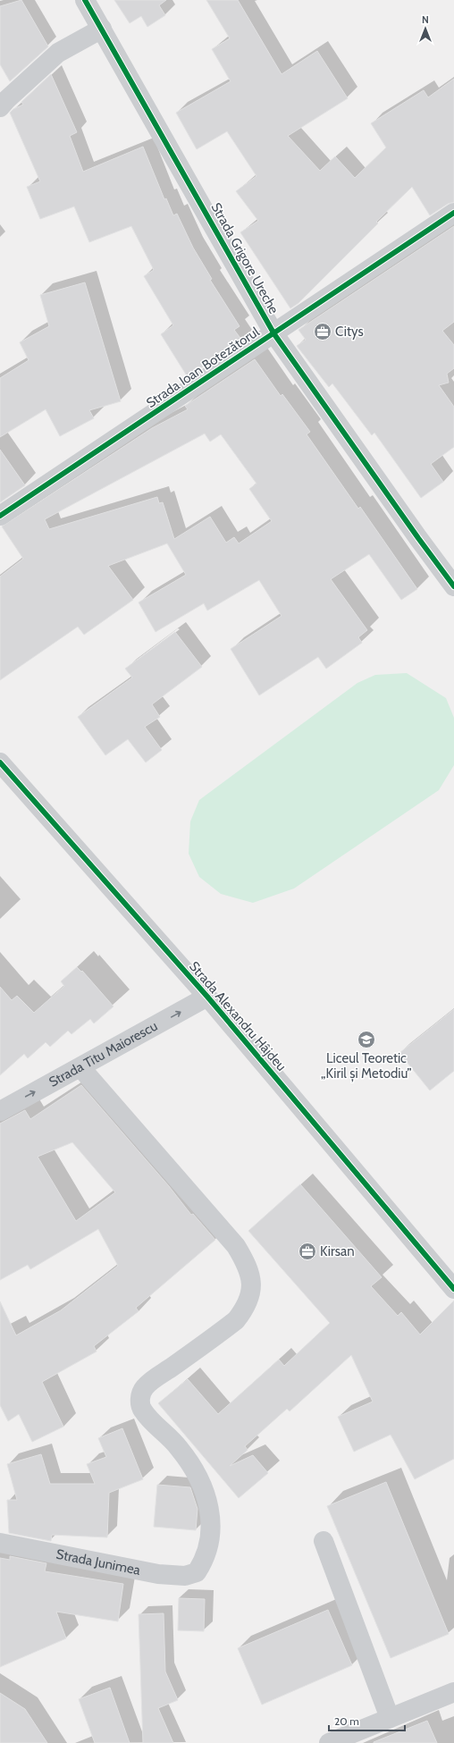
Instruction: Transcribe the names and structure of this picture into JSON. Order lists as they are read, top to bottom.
{
  "streets": {
    "street": [
      "Strada Grigore Ureche",
      "Strada Ioan Botezătorul",
      "Strada Alexandru Hâjdeu",
      "Strada Titu Maiorescu",
      "Strada Junimea"
    ]
  },
  "crossings": [
    ["Strada Grigore Ureche", "Strada Ioan Botezătorul"],
    ["Strada Alexandru Hâjdeu", "Strada Titu Maiorescu"],
    ["Strada Titu Maiorescu", "Strada Junimea"]
  ],
  "one_way": ["Strada Titu Maiorescu"],
  "places": {
    "office": ["Citys", "Kirsan"],
    "school or university": ["Liceul Teoretic „Kiril și Metodiu”"]
  },
  "scale_bar": "20 m",
  "north": "top"
}
